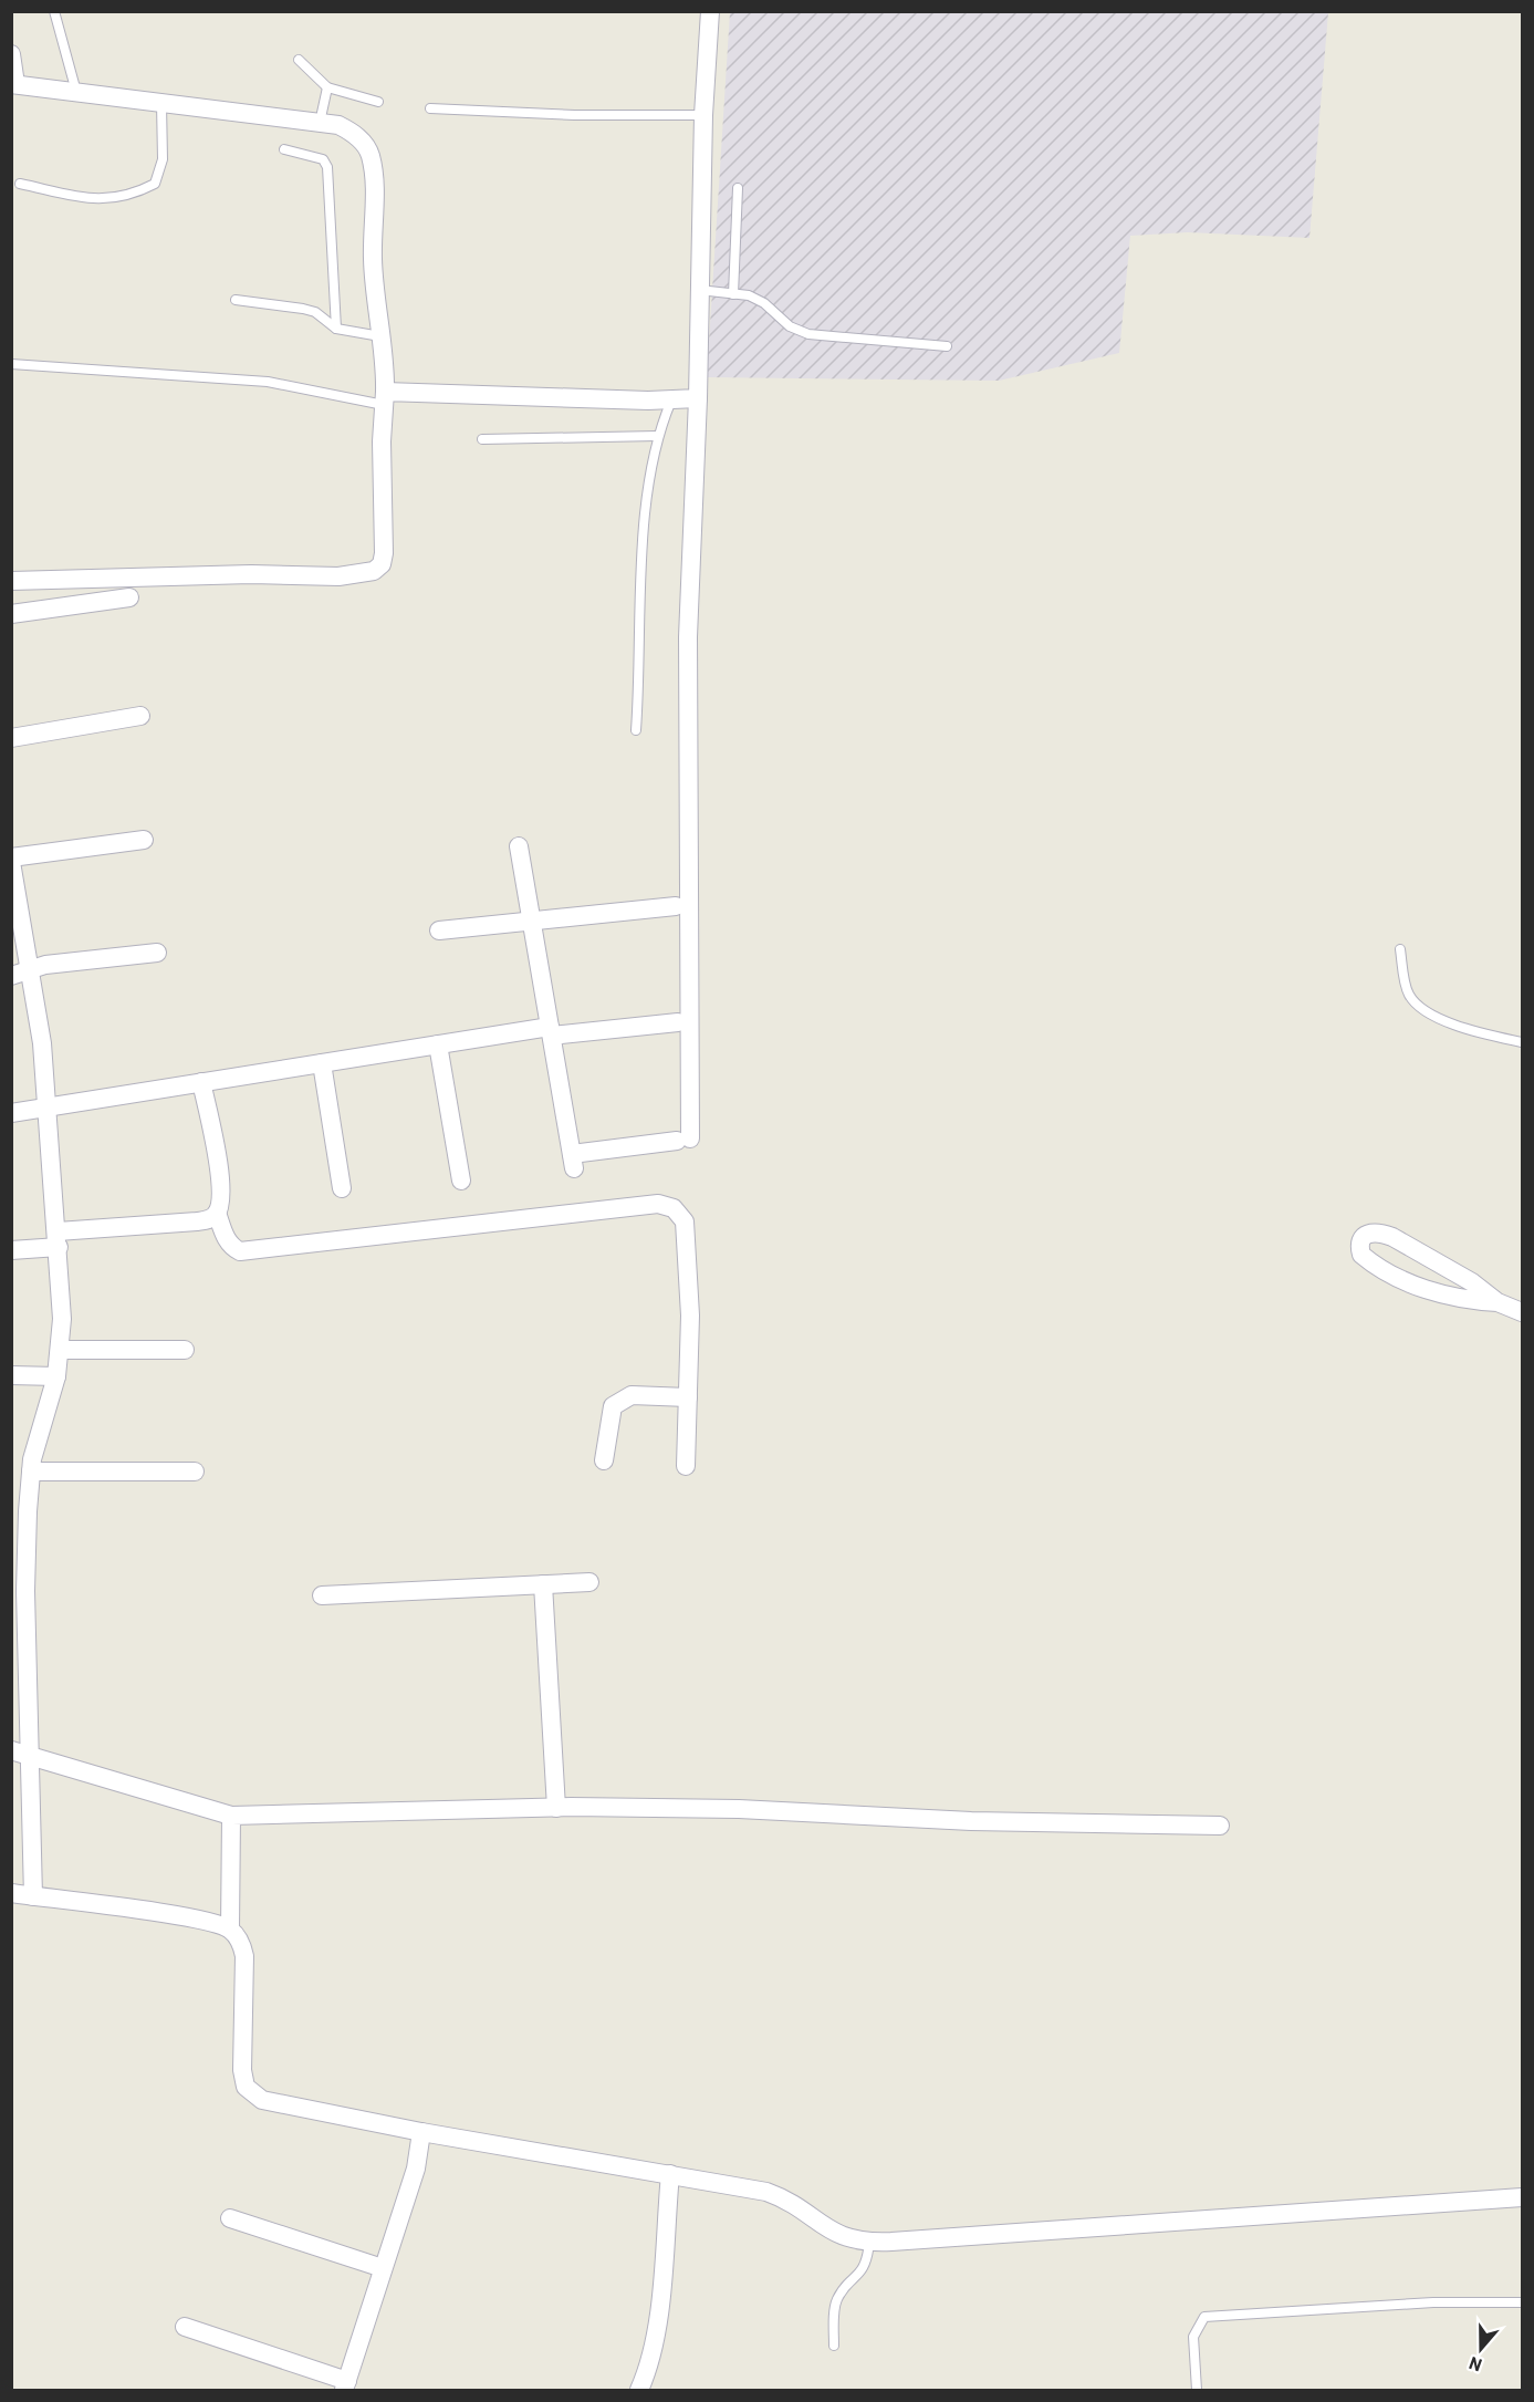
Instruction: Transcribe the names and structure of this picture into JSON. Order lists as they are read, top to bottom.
{
  "north": "bottom"
}
